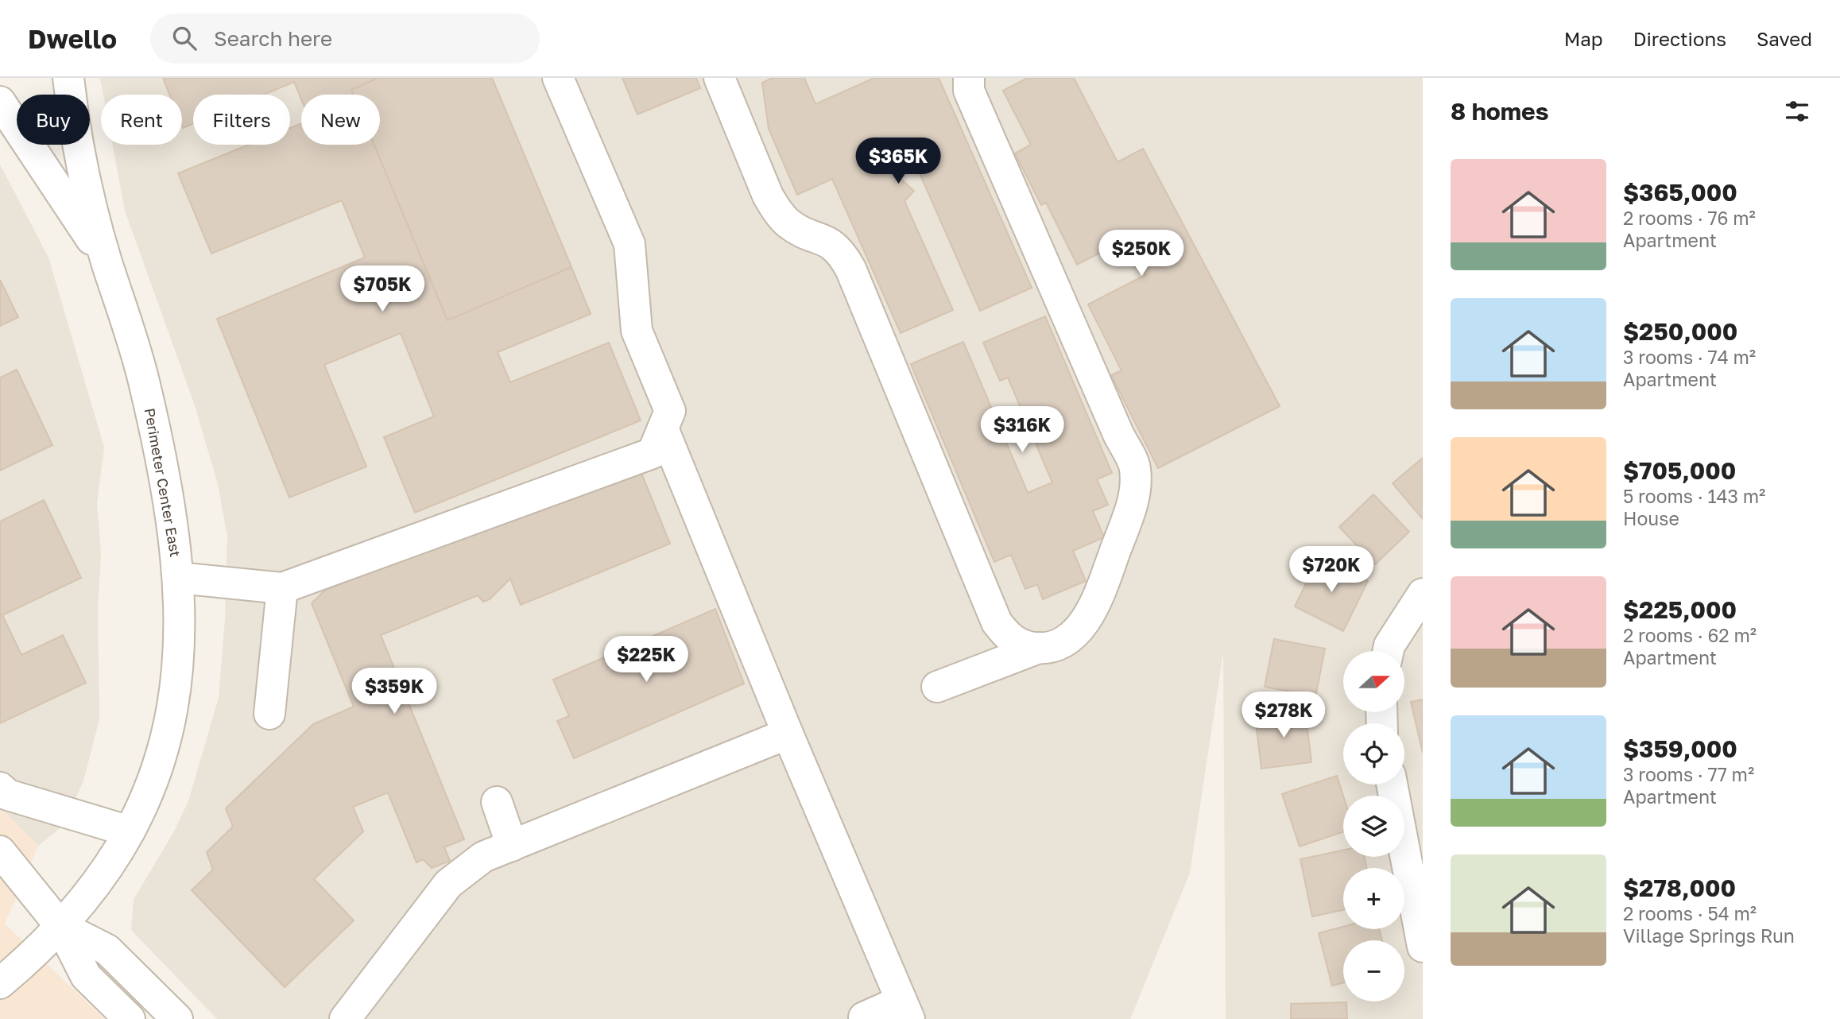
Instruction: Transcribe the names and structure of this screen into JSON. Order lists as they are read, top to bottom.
{
  "streets": {
    "street": ["Perimeter Center East"]
  },
  "north": "right",
  "page": {
    "header": "Dwello",
    "search": "Search here",
    "nav": ["Map", "Directions", "Saved"],
    "heading": "8 homes",
    "chip": [
      "Buy",
      "Rent",
      "Filters",
      "New"
    ],
    "price": [
      "$365K",
      "$250K",
      "$705K",
      "$316K",
      "$720K",
      "$225K",
      "$359K",
      "$278K"
    ],
    "list": [
      {
        "name": "$365,000",
        "note": "2 rooms · 76 m² · Apartment"
      },
      {
        "name": "$250,000",
        "note": "3 rooms · 74 m² · Apartment"
      },
      {
        "name": "$705,000",
        "note": "5 rooms · 143 m² · House"
      },
      {
        "name": "$225,000",
        "note": "2 rooms · 62 m² · Apartment"
      },
      {
        "name": "$359,000",
        "note": "3 rooms · 77 m² · Apartment"
      },
      {
        "name": "$278,000",
        "note": "2 rooms · 54 m² · Village Springs Run"
      }
    ],
    "map_buttons": ["+", "−"]
  }
}
